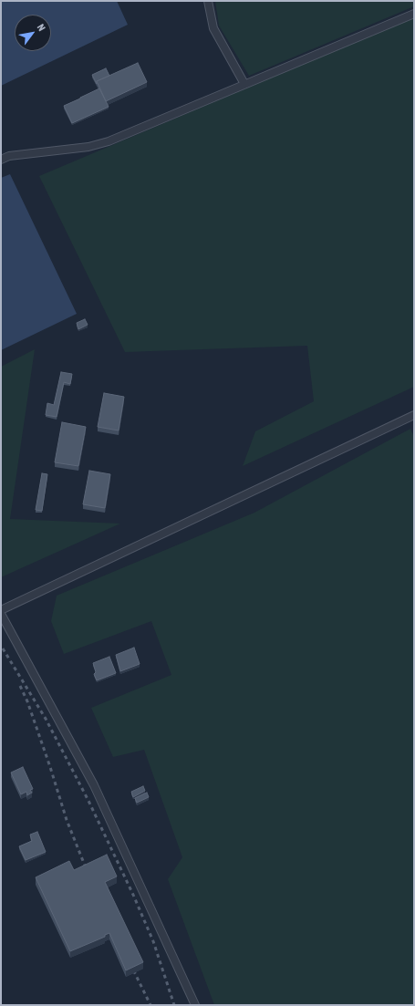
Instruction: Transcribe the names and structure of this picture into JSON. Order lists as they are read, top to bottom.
{
  "north": "top right"
}
